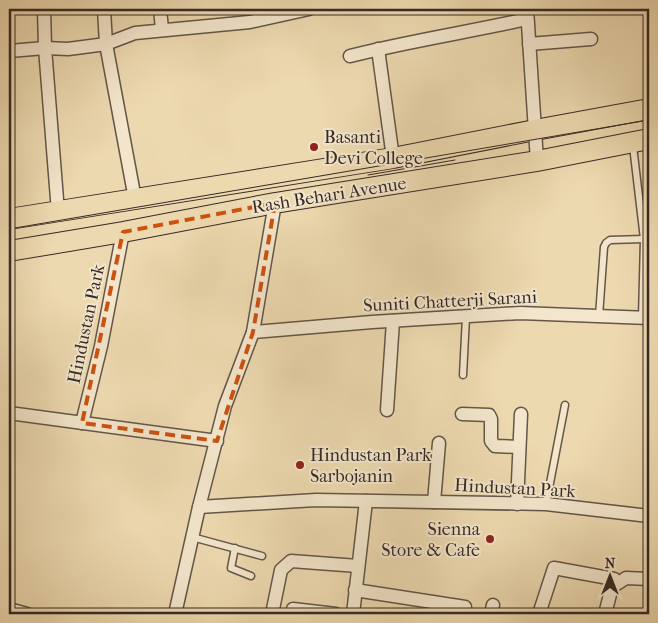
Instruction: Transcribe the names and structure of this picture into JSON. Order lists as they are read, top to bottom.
{
  "streets": {
    "main road": ["Rash Behari Avenue"],
    "street": ["Suniti Chatterji Sarani", "Hindustan Park"]
  },
  "crossings": [
    ["Rash Behari Avenue", "Hindustan Park"]
  ],
  "places": ["Basanti Devi College", "Hindustan Park Sarbojanin", "Sienna Store & Cafe"],
  "north": "top"
}
